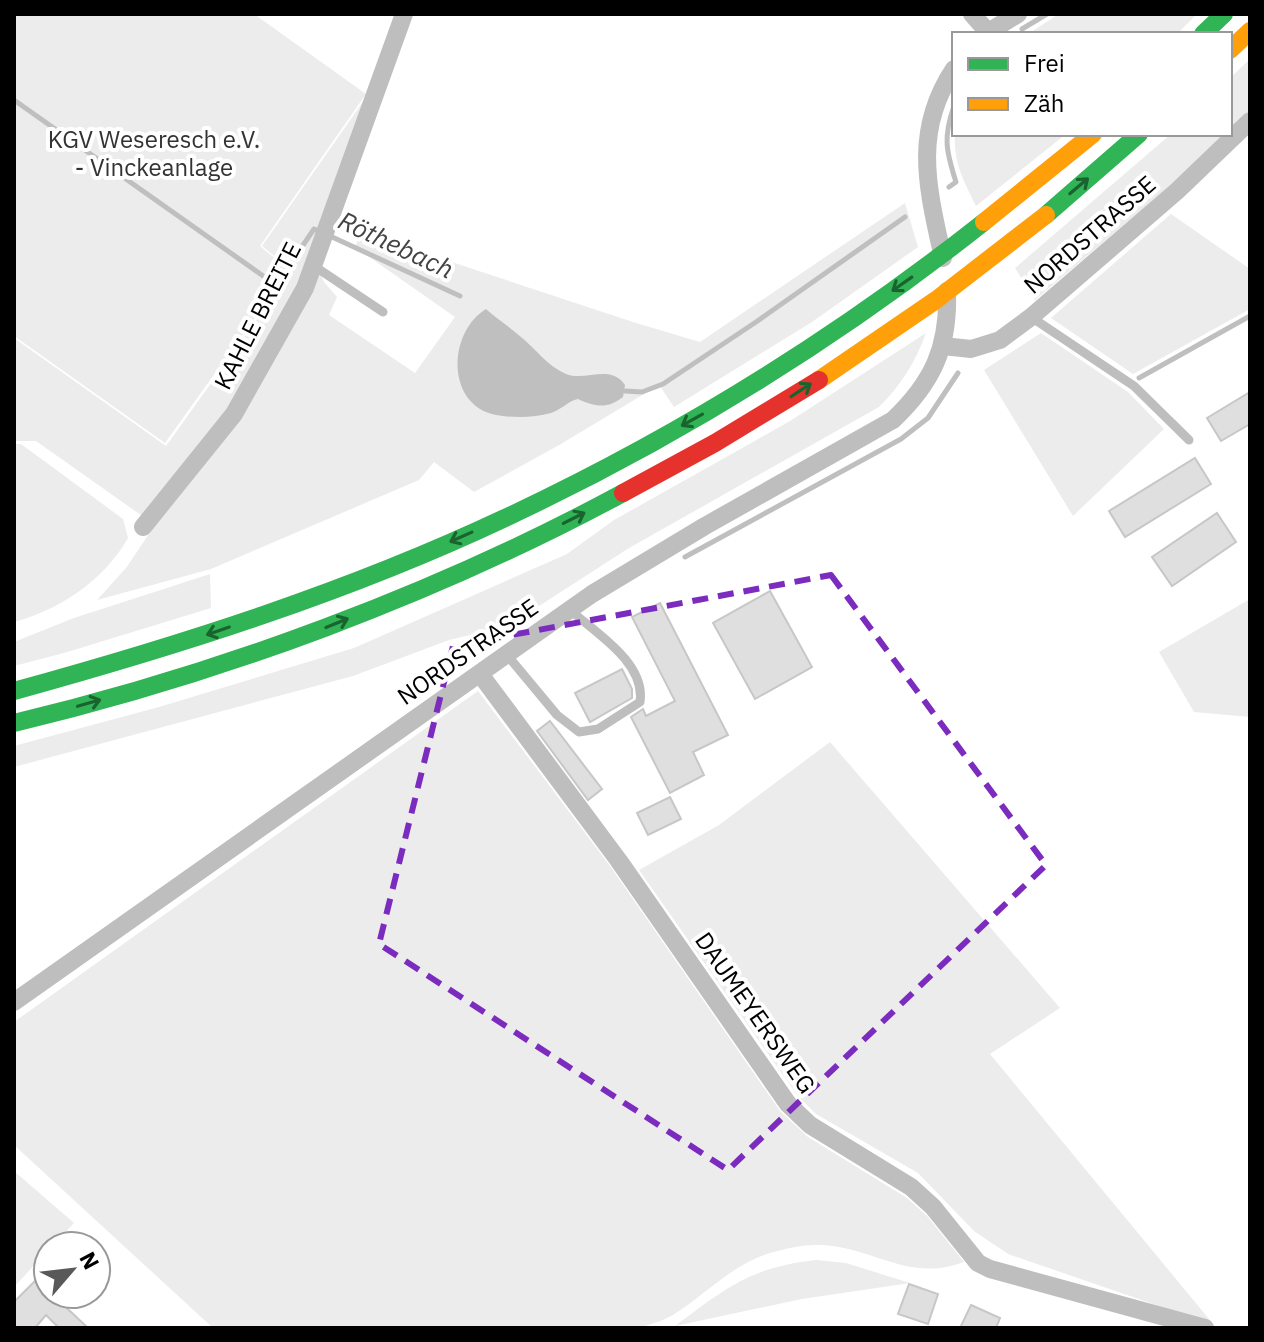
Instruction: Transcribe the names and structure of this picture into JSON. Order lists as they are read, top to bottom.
{
  "streets": {
    "street": ["NORDSTRASSE", "KAHLE BREITE", "DAUMEYERSWEG"]
  },
  "crossings": [
    ["NORDSTRASSE", "DAUMEYERSWEG"]
  ],
  "water": ["Röthebach"],
  "parks": ["KGV Weseresch e.V. - Vinckeanlage"],
  "legend": ["Frei", "Zäh"],
  "north": "top right"
}
